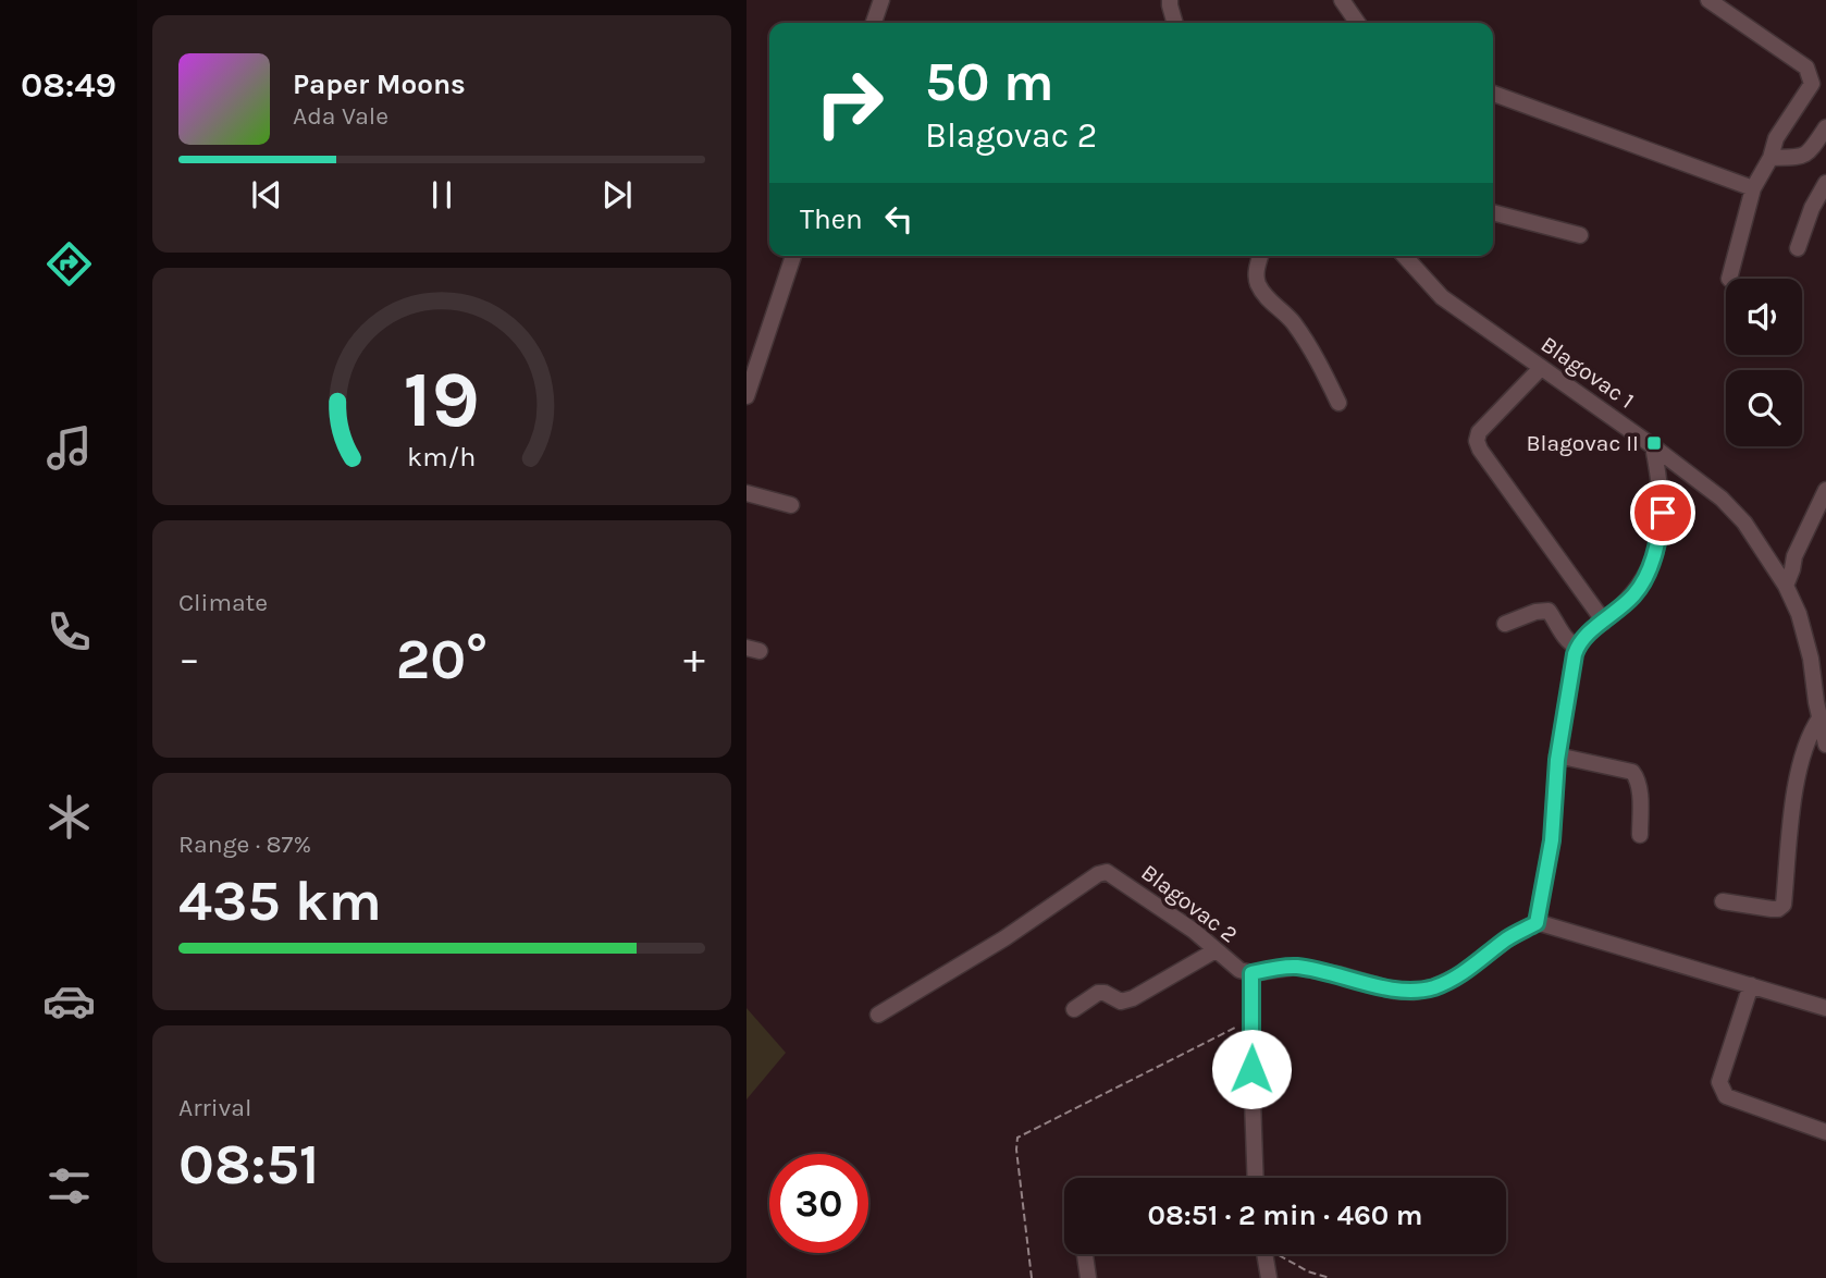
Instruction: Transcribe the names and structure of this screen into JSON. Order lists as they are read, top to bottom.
{
  "streets": {
    "street": ["Blagovac 1", "Blagovac 2"]
  },
  "places": {
    "transit": ["Blagovac II"]
  },
  "page": {
    "tabs": "08:49",
    "turn": ["50 m", "Blagovac 2"],
    "song": ["Paper Moons", "Ada Vale"],
    "then": "Then",
    "tile": [
      "Climate",
      ["Range · 87%", "435 km"],
      ["Arrival", "08:51"]
    ],
    "heat": ["−", "20°", "+"],
    "limit": "30",
    "trip": "08:51 · 2 min · 460 m",
    "gauge": ["19", "km/h"]
  }
}
